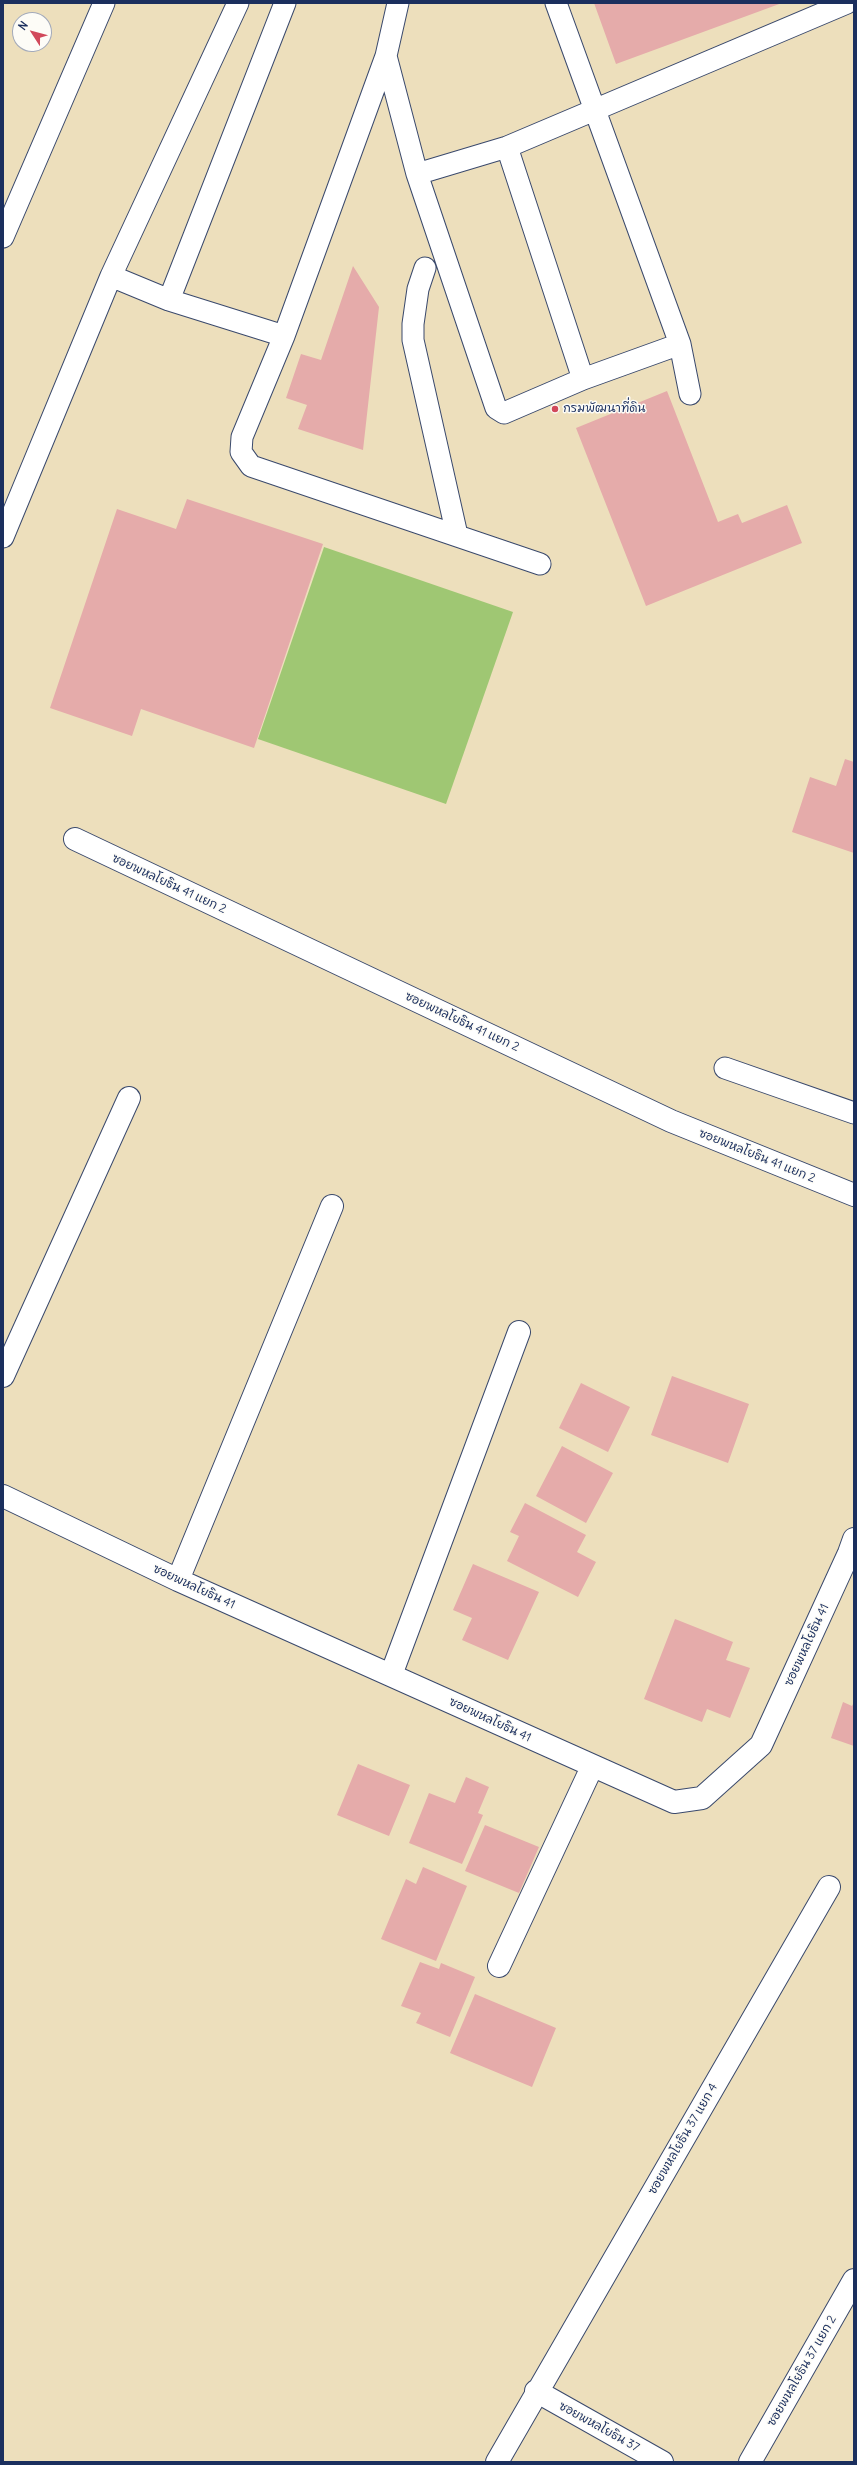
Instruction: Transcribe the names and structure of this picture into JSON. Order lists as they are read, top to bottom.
{
  "streets": {
    "street": [
      "ซอยพหลโยธิน 41 แยก 2",
      "ซอยพหลโยธิน 41",
      "ซอยพหลโยธิน 37 แยก 4",
      "ซอยพหลโยธิน 37 แยก 2",
      "ซอยพหลโยธิน 37"
    ]
  },
  "crossings": [
    ["ซอยพหลโยธิน 37 แยก 4", "ซอยพหลโยธิน 37"]
  ],
  "places": ["กรมพัฒนาที่ดิน"],
  "north": "top left"
}
